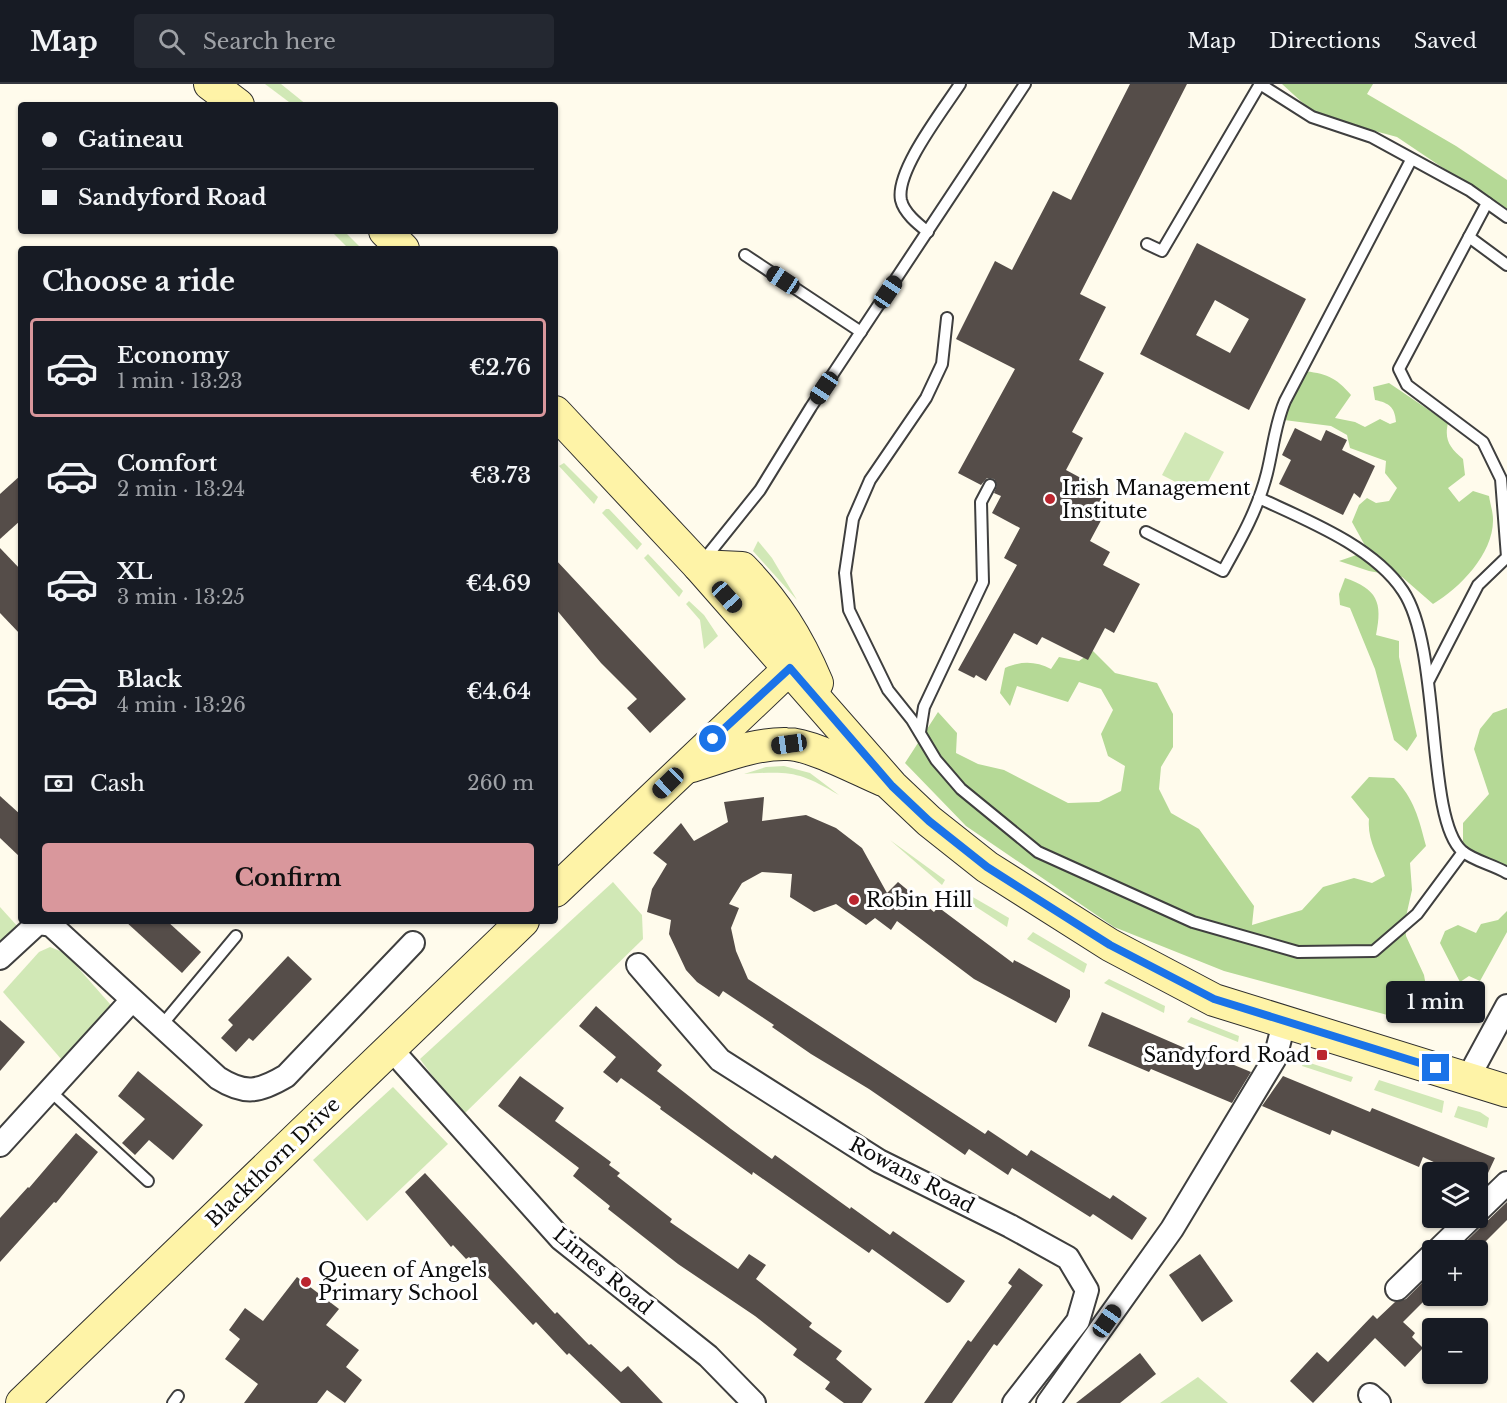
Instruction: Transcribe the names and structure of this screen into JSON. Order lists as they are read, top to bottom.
{
  "streets": {
    "main road": ["Blackthorn Drive"],
    "street": ["Rowans Road", "Limes Road"]
  },
  "crossings": [
    ["Blackthorn Drive", "Limes Road"]
  ],
  "places": {
    "other": ["Irish Management Institute", "Robin Hill", "Queen of Angels Primary School"],
    "transit": ["Sandyford Road"]
  },
  "page": {
    "header": "Map",
    "search": "Search here",
    "nav": ["Map", "Directions", "Saved"],
    "banner": ["Gatineau", "Sandyford Road"],
    "heading": "Choose a ride",
    "list": [
      {
        "name": "Economy",
        "note": "1 min · 13:23",
        "value": "€2.76"
      },
      {
        "name": "Comfort",
        "note": "2 min · 13:24",
        "value": "€3.73"
      },
      {
        "name": "XL",
        "note": "3 min · 13:25",
        "value": "€4.69"
      },
      {
        "name": "Black",
        "note": "4 min · 13:26",
        "value": "€4.64"
      }
    ],
    "pay": ["Cash", "260 m"],
    "buttons": "Confirm",
    "bubble": "1 min",
    "map_buttons": ["+", "−"]
  }
}
